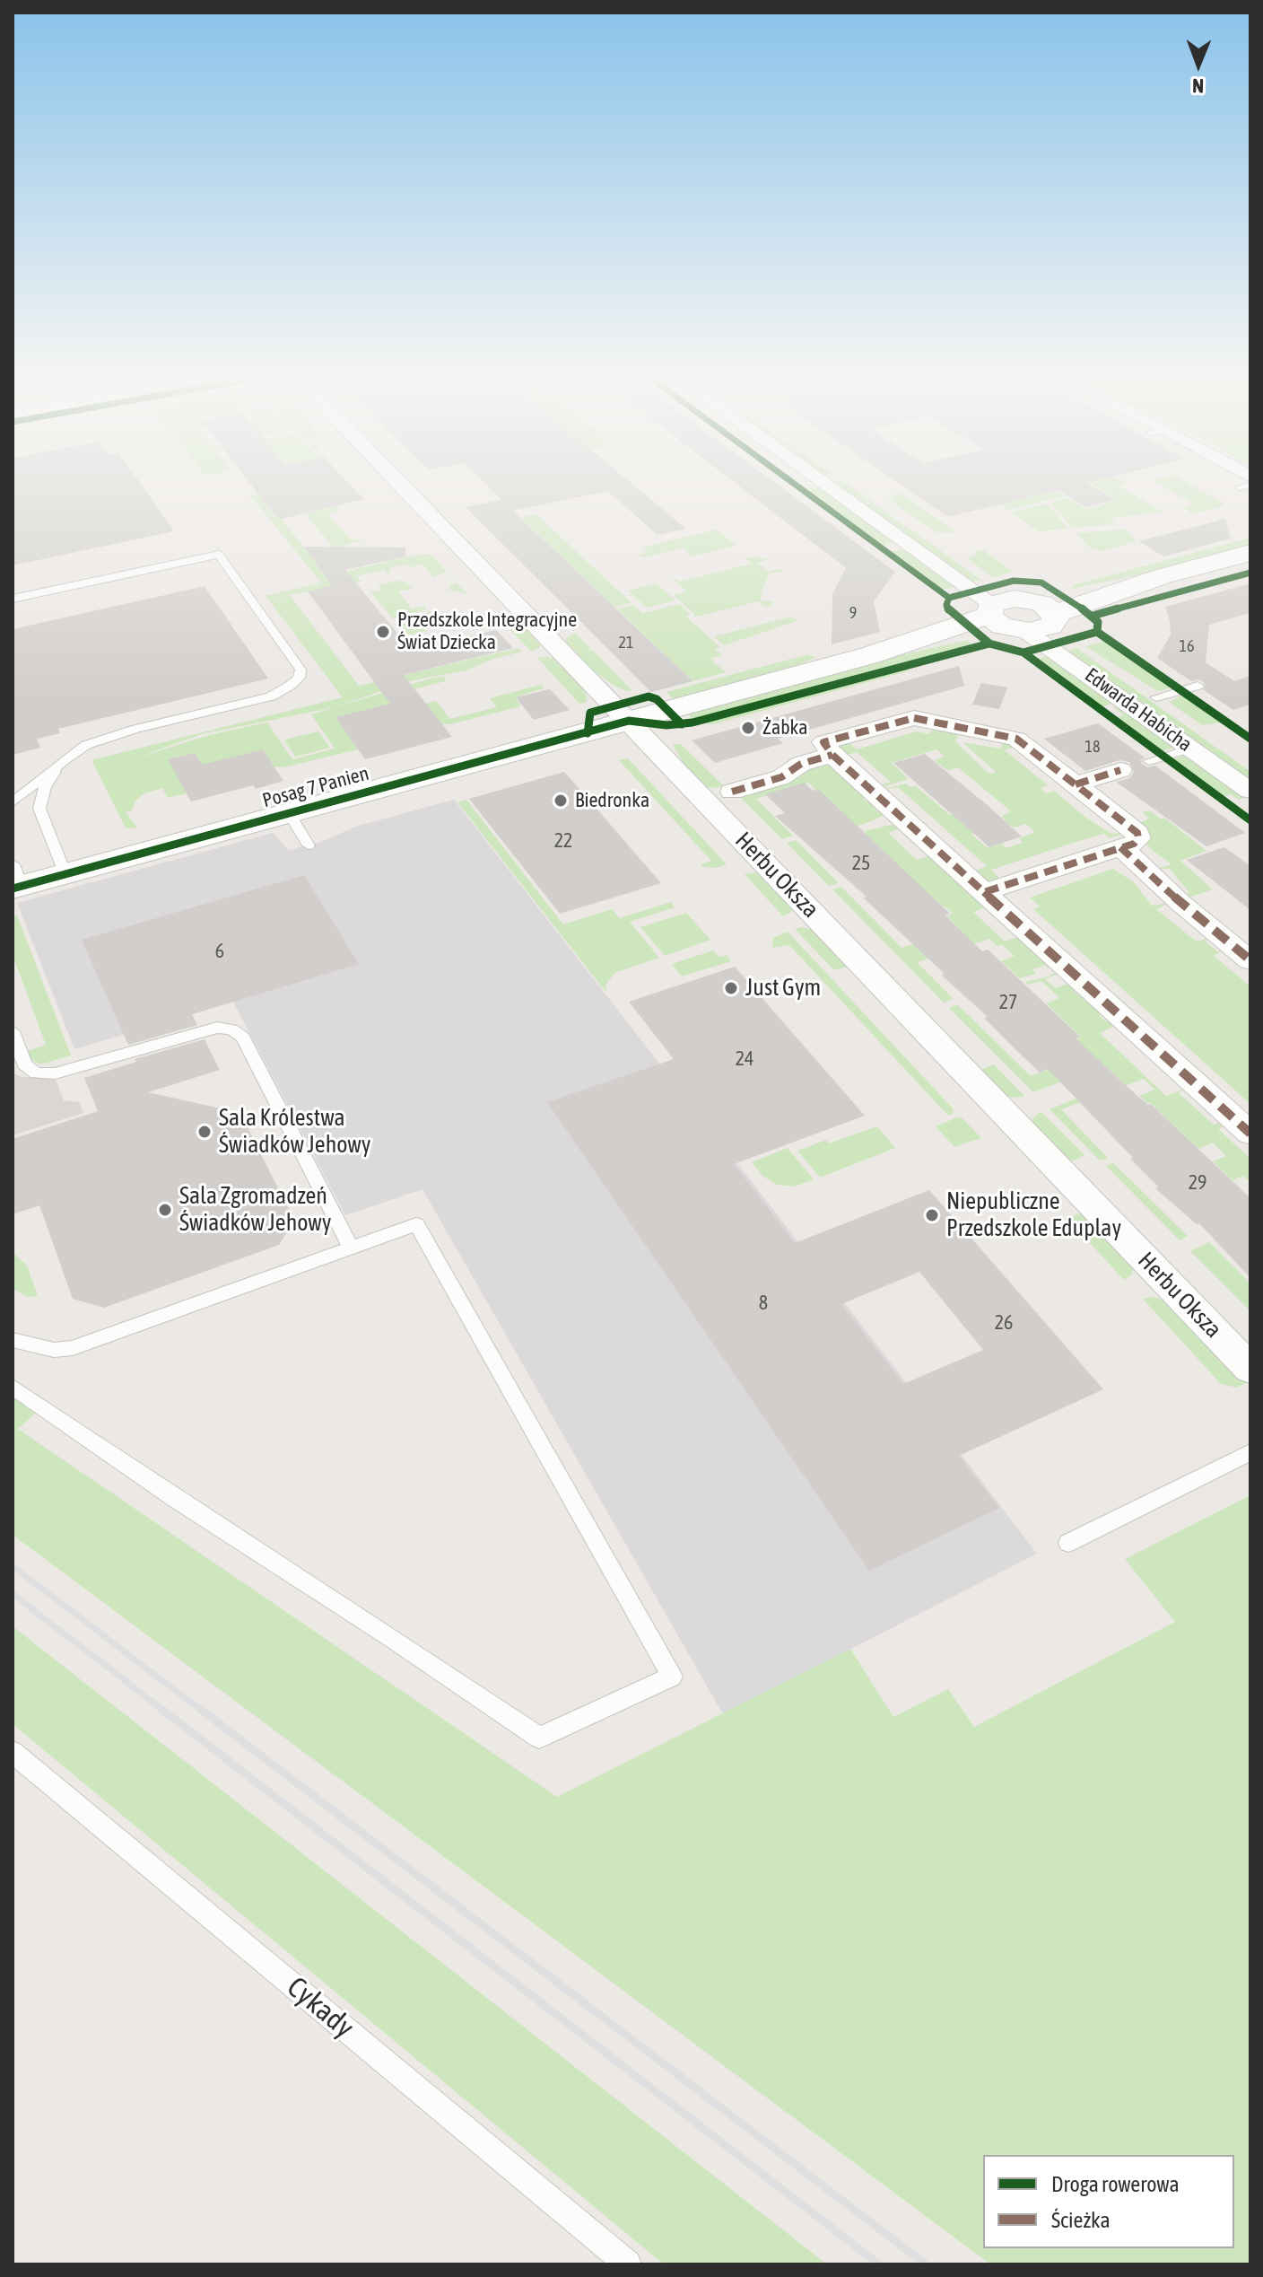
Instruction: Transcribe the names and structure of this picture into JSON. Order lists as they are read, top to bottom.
{
  "streets": {
    "street": ["Edwarda Habicha", "Posag 7 Panien", "Herbu Oksza"],
    "lane": ["Cykady"]
  },
  "crossings": [
    ["Edwarda Habicha", "Posag 7 Panien"],
    ["Posag 7 Panien", "Herbu Oksza"]
  ],
  "places": [
    "Przedszkole Integracyjne Świat Dziecka",
    "Żabka",
    "Biedronka",
    "Just Gym",
    "Sala Królestwa Świadków Jehowy",
    "Sala Zgromadzeń Świadków Jehowy",
    "Niepubliczne Przedszkole Eduplay"
  ],
  "house_numbers": [
    "9",
    "21",
    "16",
    "18",
    "22",
    "25",
    "6",
    "27",
    "24",
    "29",
    "8",
    "26"
  ],
  "legend": ["Droga rowerowa", "Ścieżka"],
  "north": "bottom"
}
